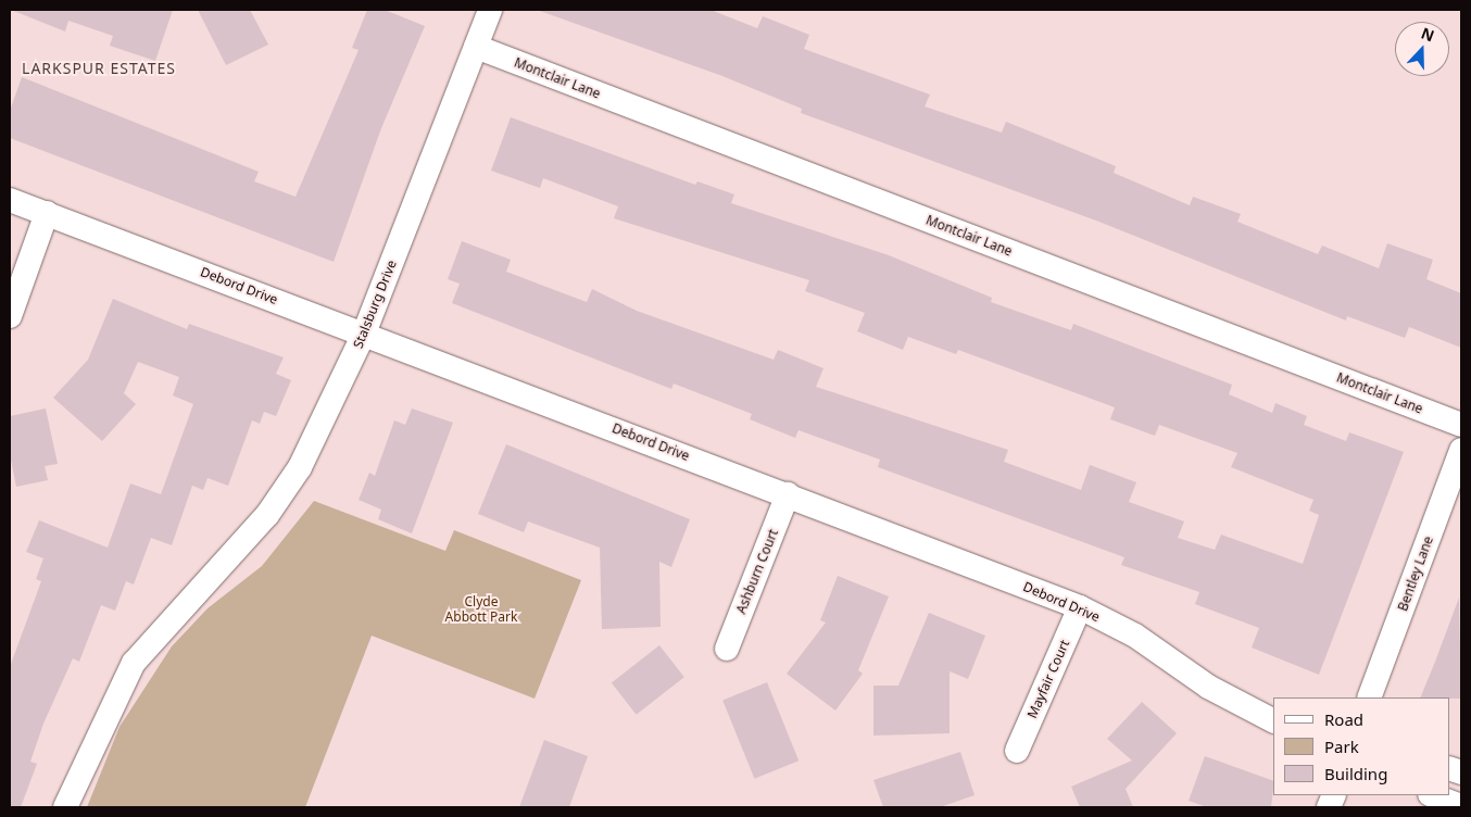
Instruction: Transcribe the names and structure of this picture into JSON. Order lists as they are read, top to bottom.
{
  "streets": {
    "street": [
      "Montclair Lane",
      "Debord Drive",
      "Stalsburg Drive",
      "Ashburn Court",
      "Bentley Lane",
      "Mayfair Court"
    ]
  },
  "crossings": [
    ["Montclair Lane", "Stalsburg Drive"],
    ["Debord Drive", "Stalsburg Drive"],
    ["Debord Drive", "Ashburn Court"],
    ["Debord Drive", "Mayfair Court"]
  ],
  "districts": ["LARKSPUR ESTATES"],
  "parks": ["Clyde Abbott Park"],
  "legend": ["Road", "Park", "Building"],
  "north": "top"
}
